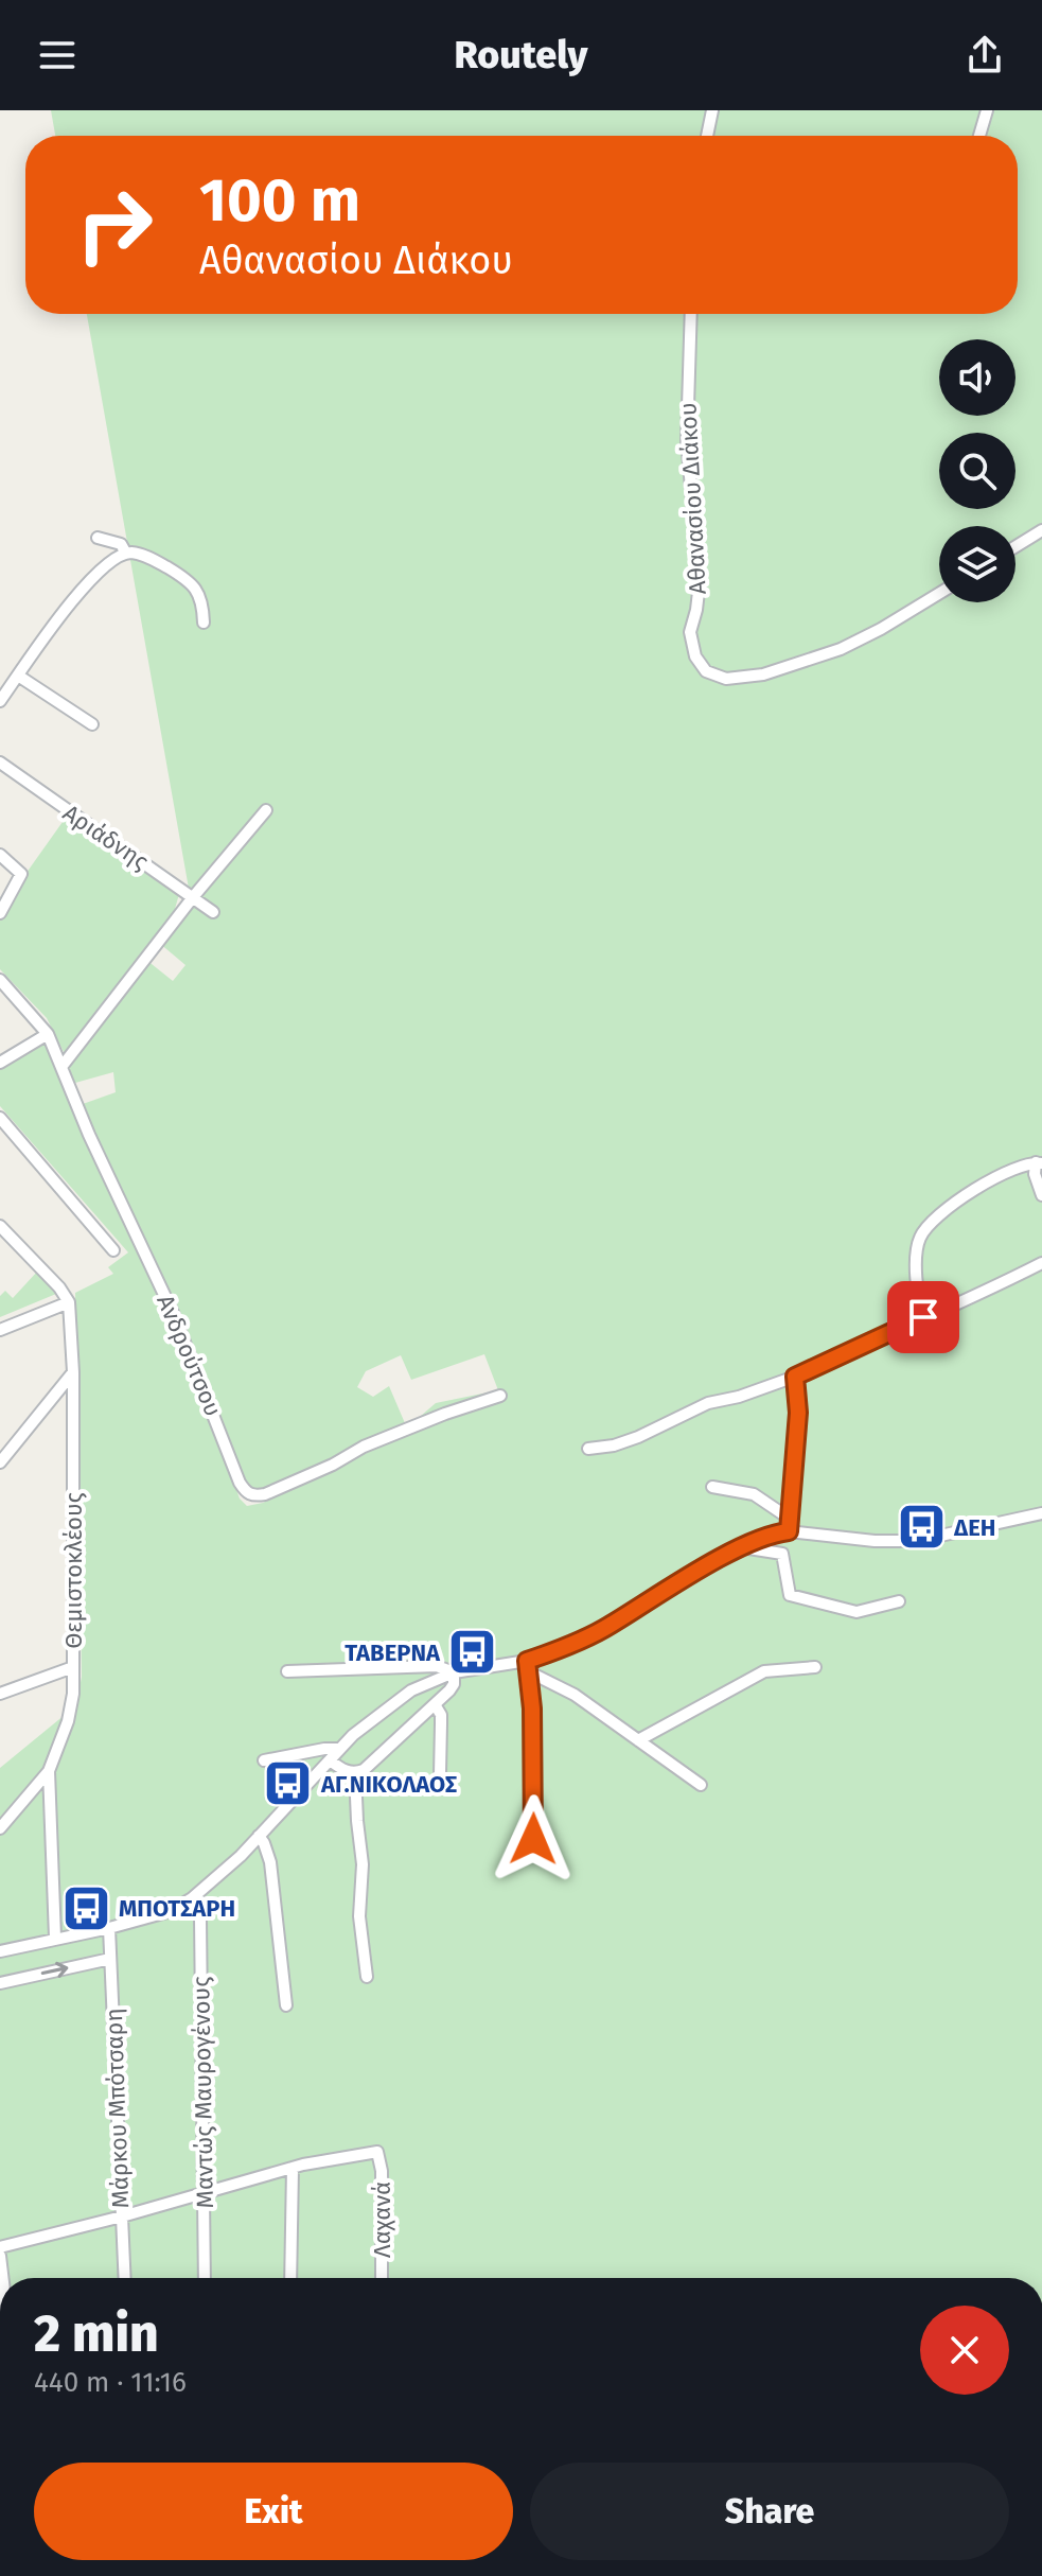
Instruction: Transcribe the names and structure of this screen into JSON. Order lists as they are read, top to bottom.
{
  "streets": {
    "street": [
      "Αθανασίου Διάκου",
      "Αριάδνης",
      "Ανδρούτσου",
      "Θεμιστοκλέους",
      "Μαντώς Μαυρογένους",
      "Μάρκου Μπότσαρη",
      "Λαχανά"
    ]
  },
  "places": {
    "bus stop": [
      "ΔΕΗ",
      "ΤΑΒΕΡΝΑ",
      "ΑΓ.ΝΙΚΟΛΑΟΣ",
      "ΜΠΟΤΣΑΡΗ"
    ]
  },
  "page": {
    "header": "Routely",
    "turn": ["100 m", "Αθανασίου Διάκου"],
    "heading": ["2 min", "440 m · 11:16"],
    "buttons": ["Exit", "Share"]
  }
}
